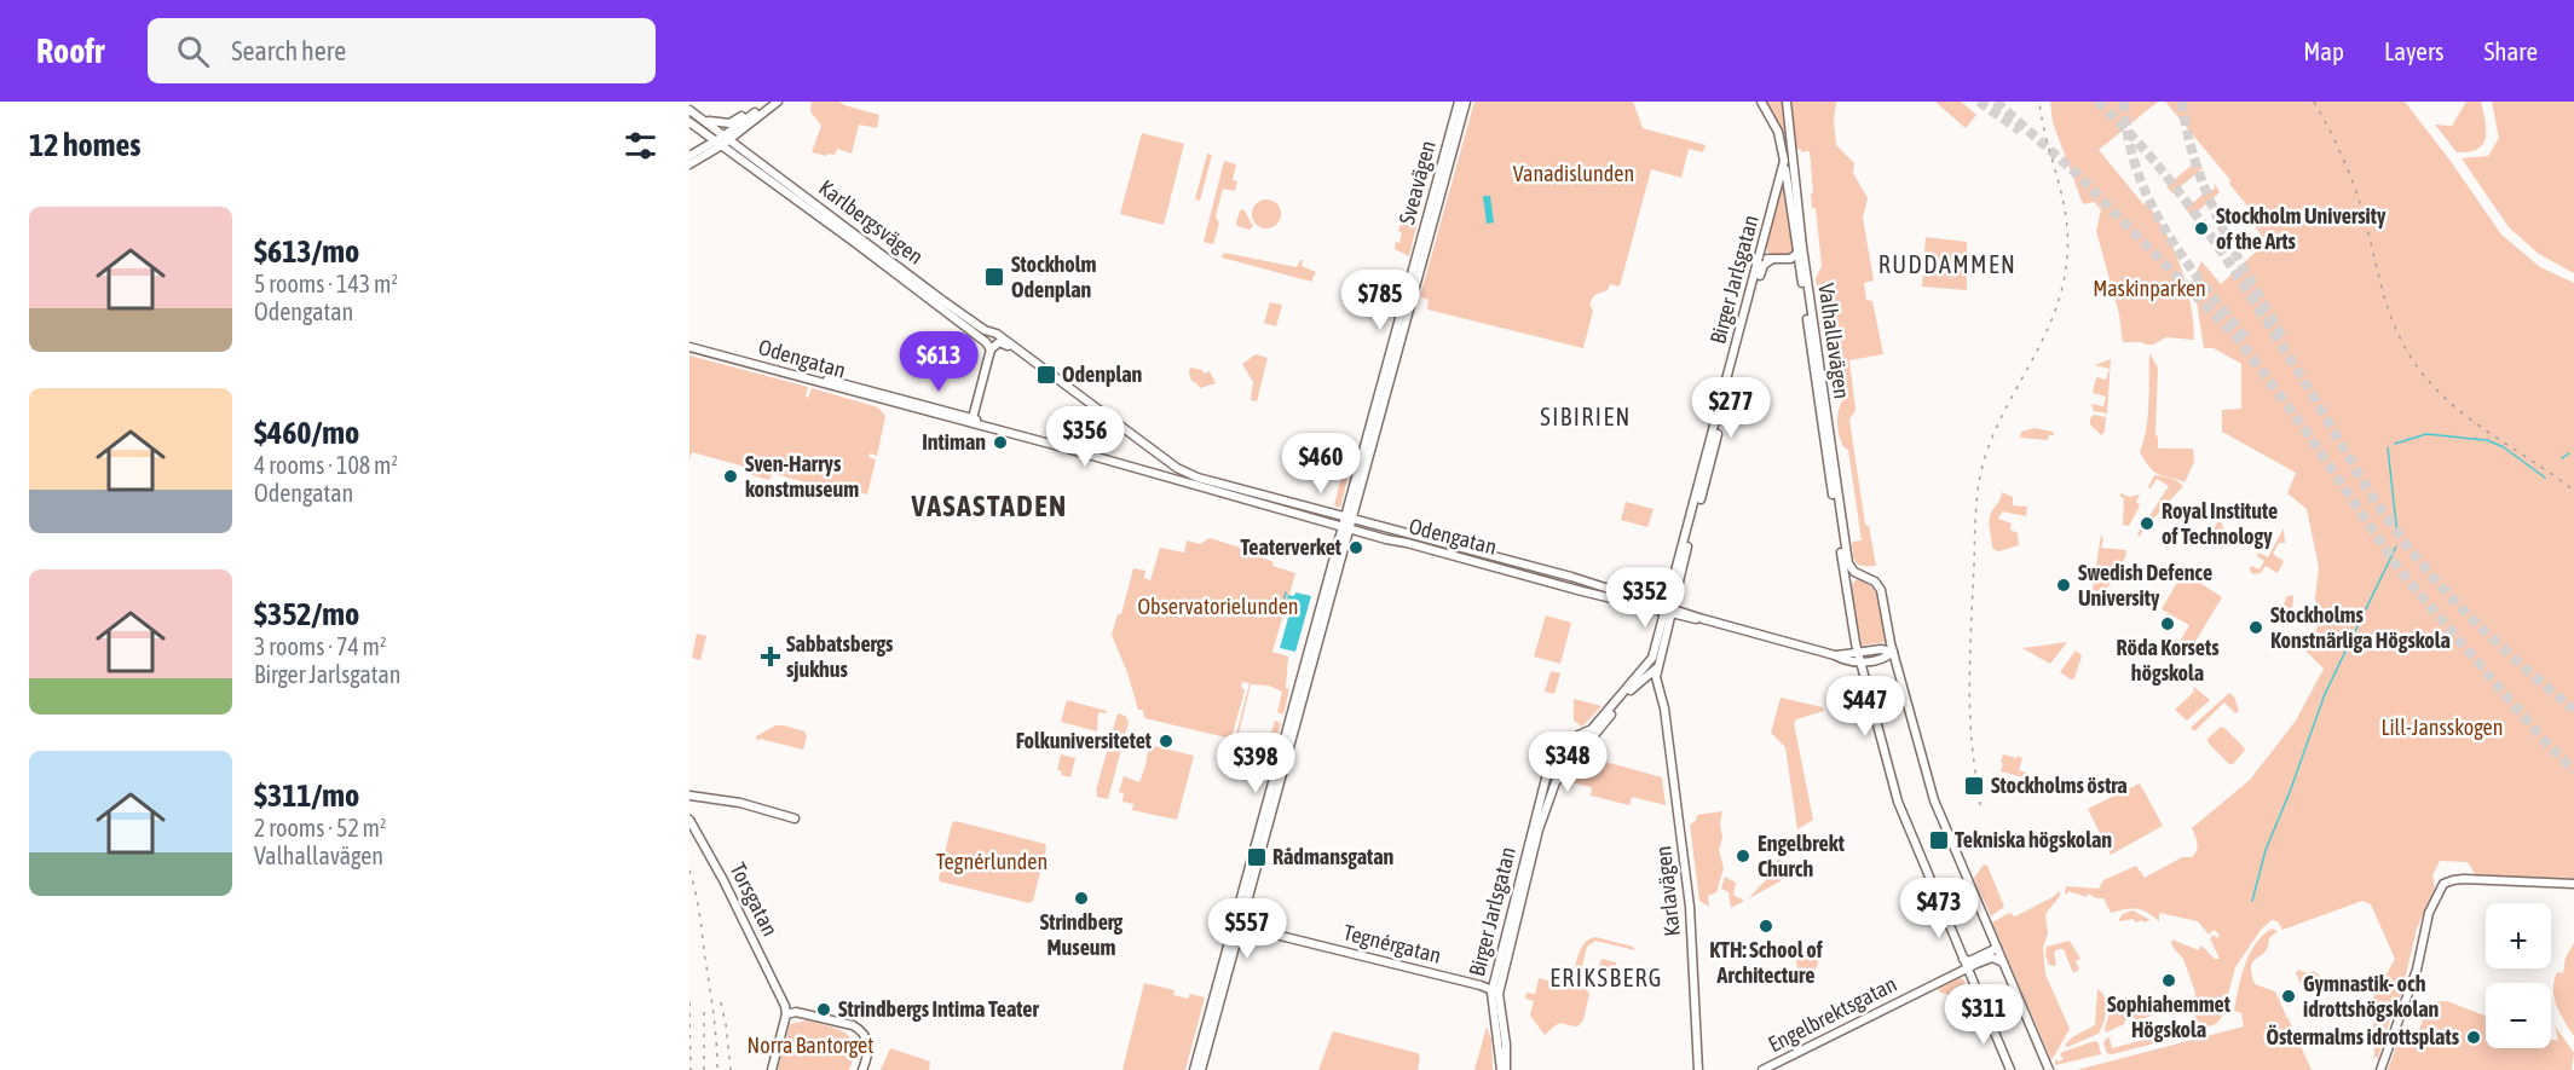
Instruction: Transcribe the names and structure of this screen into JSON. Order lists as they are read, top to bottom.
{
  "streets": {
    "main road": [
      "Sveavägen",
      "Karlbergsvägen",
      "Birger Jarlsgatan",
      "Valhallavägen",
      "Odengatan",
      "Karlavägen",
      "Torsgatan",
      "Tegnérgatan",
      "Engelbrektsgatan"
    ]
  },
  "crossings": [
    ["Sveavägen", "Odengatan"],
    ["Sveavägen", "Tegnérgatan"],
    ["Karlbergsvägen", "Odengatan"],
    ["Birger Jarlsgatan", "Valhallavägen"],
    ["Birger Jarlsgatan", "Odengatan"],
    ["Birger Jarlsgatan", "Karlavägen"],
    ["Birger Jarlsgatan", "Tegnérgatan"],
    ["Valhallavägen", "Odengatan"],
    ["Valhallavägen", "Engelbrektsgatan"]
  ],
  "districts": [
    "RUDDAMMEN",
    "SIBIRIEN",
    "VASASTADEN",
    "ERIKSBERG"
  ],
  "parks": [
    "Vanadislunden",
    "Maskinparken",
    "Observatorielunden",
    "Lill-Jansskogen",
    "Tegnérlunden",
    "Norra Bantorget"
  ],
  "places": {
    "other": [
      "Stockholm University of the Arts",
      "Intiman",
      "Sven-Harrys konstmuseum",
      "Royal Institute of Technology",
      "Teaterverket",
      "Swedish Defence University",
      "Röda Korsets högskola",
      "Stockholms Konstnärliga Högskola",
      "Folkuniversitetet",
      "Engelbrekt Church",
      "Strindberg Museum",
      "KTH: School of Architecture",
      "Sophiahemmet Högskola",
      "Gymnastik- och idrottshögskolan",
      "Strindbergs Intima Teater",
      "Östermalms idrottsplats"
    ],
    "transit": [
      "Stockholm Odenplan",
      "Odenplan",
      "Stockholms östra",
      "Tekniska högskolan",
      "Rådmansgatan"
    ],
    "health": ["Sabbatsbergs sjukhus"]
  },
  "page": {
    "header": "Roofr",
    "search": "Search here",
    "nav": ["Map", "Layers", "Share"],
    "heading": "12 homes",
    "list": [
      {
        "name": "$613/mo",
        "note": "5 rooms · 143 m² · Odengatan"
      },
      {
        "name": "$460/mo",
        "note": "4 rooms · 108 m² · Odengatan"
      },
      {
        "name": "$352/mo",
        "note": "3 rooms · 74 m² · Birger Jarlsgatan"
      },
      {
        "name": "$311/mo",
        "note": "2 rooms · 52 m² · Valhallavägen"
      }
    ],
    "price": [
      "$785",
      "$613",
      "$277",
      "$356",
      "$460",
      "$352",
      "$447",
      "$348",
      "$398",
      "$473",
      "$557",
      "$311"
    ],
    "map_buttons": ["+", "−"]
  }
}
